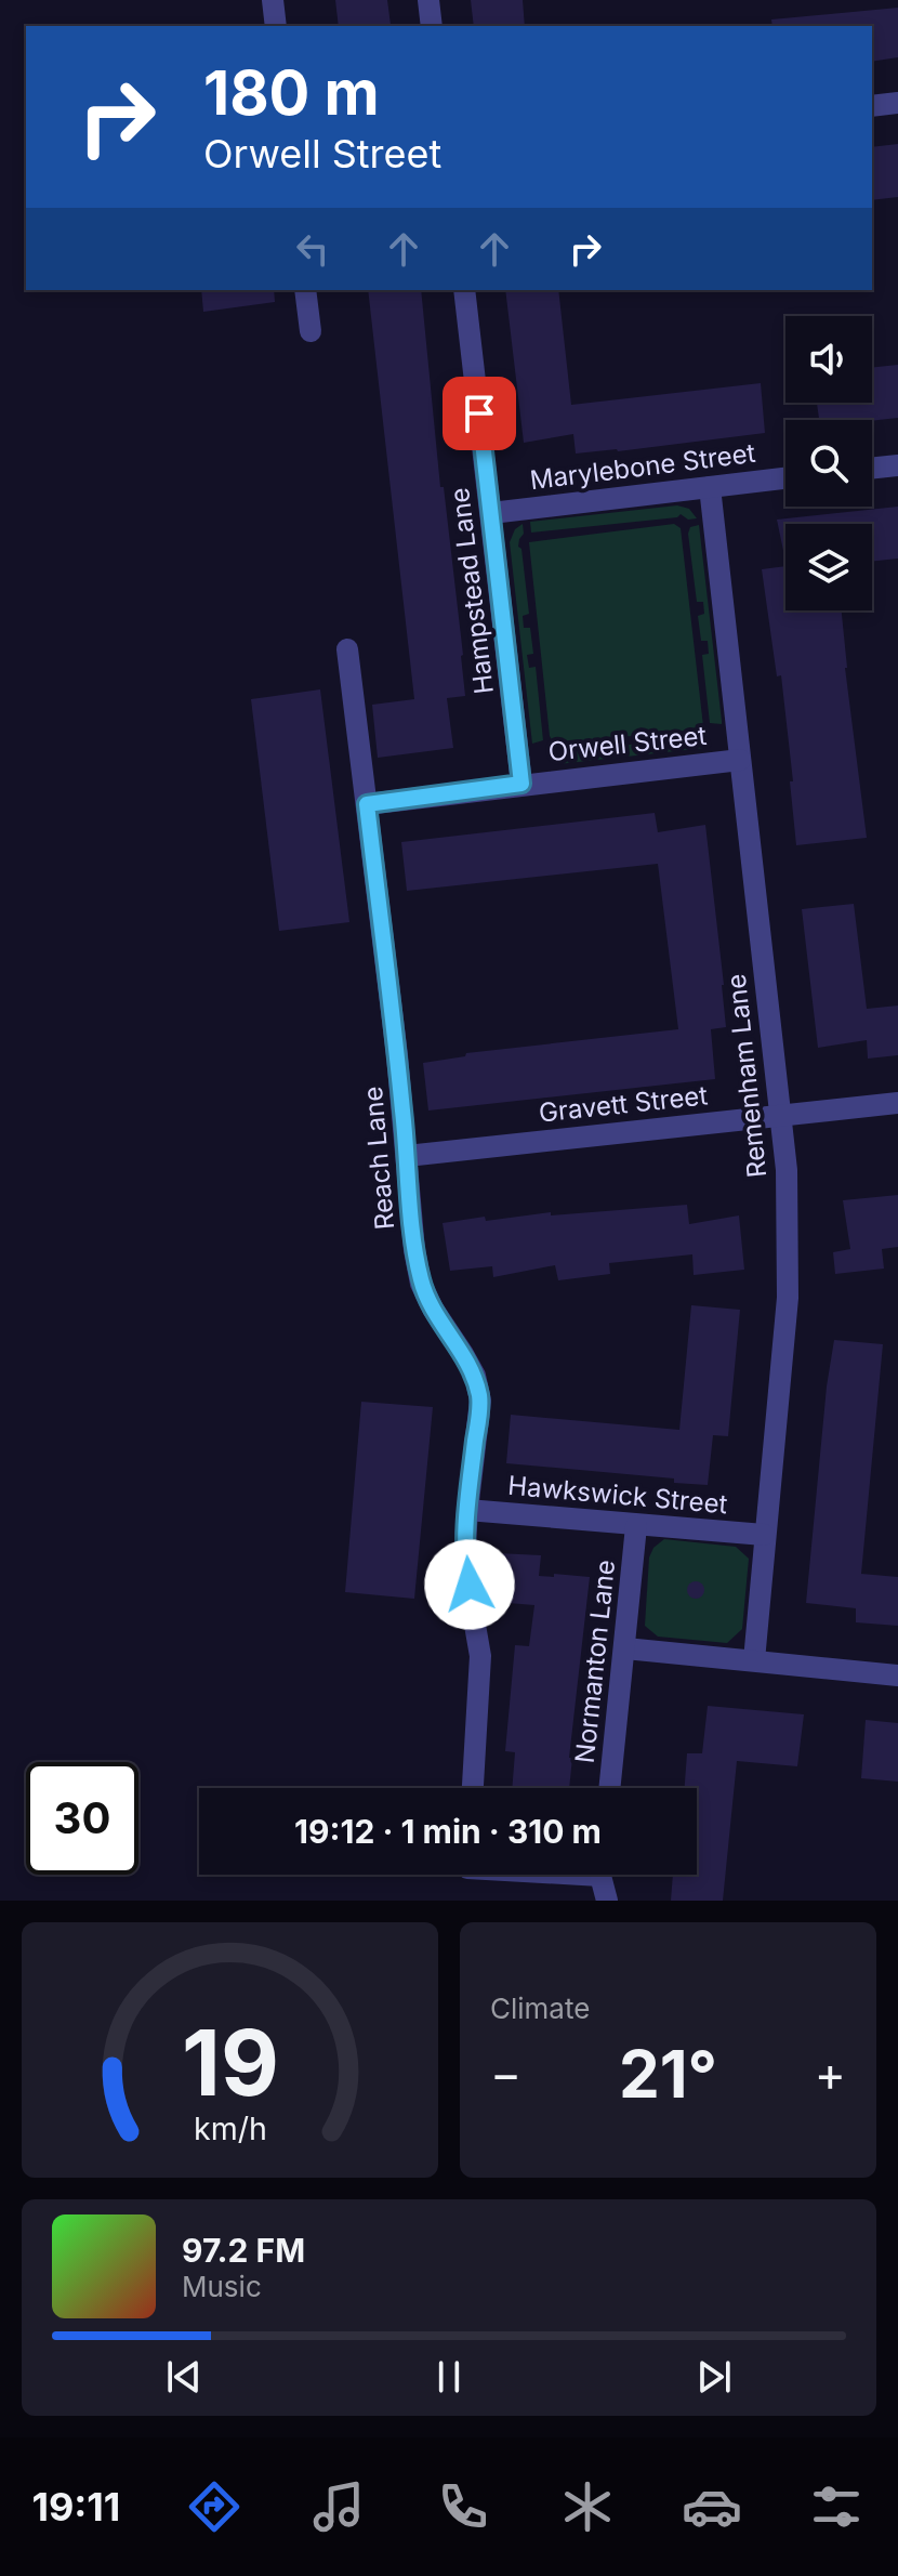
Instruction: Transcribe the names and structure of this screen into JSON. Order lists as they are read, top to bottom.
{
  "streets": {
    "street": [
      "Marylebone Street",
      "Hampstead Lane",
      "Orwell Street",
      "Remenham Lane",
      "Gravett Street",
      "Reach Lane",
      "Hawkswick Street",
      "Normanton Lane"
    ]
  },
  "crossings": [
    ["Marylebone Street", "Hampstead Lane"],
    ["Marylebone Street", "Remenham Lane"],
    ["Hampstead Lane", "Orwell Street"],
    ["Orwell Street", "Remenham Lane"],
    ["Orwell Street", "Reach Lane"],
    ["Remenham Lane", "Gravett Street"],
    ["Remenham Lane", "Hawkswick Street"],
    ["Gravett Street", "Reach Lane"],
    ["Reach Lane", "Hawkswick Street"],
    ["Hawkswick Street", "Normanton Lane"]
  ],
  "page": {
    "turn": ["180 m", "Orwell Street"],
    "limit": "30",
    "trip": "19:12 · 1 min · 310 m",
    "tile": "Climate",
    "heat": ["−", "21°", "+"],
    "song": ["97.2 FM", "Music"],
    "tabs": "19:11",
    "gauge": ["19", "km/h"]
  }
}
